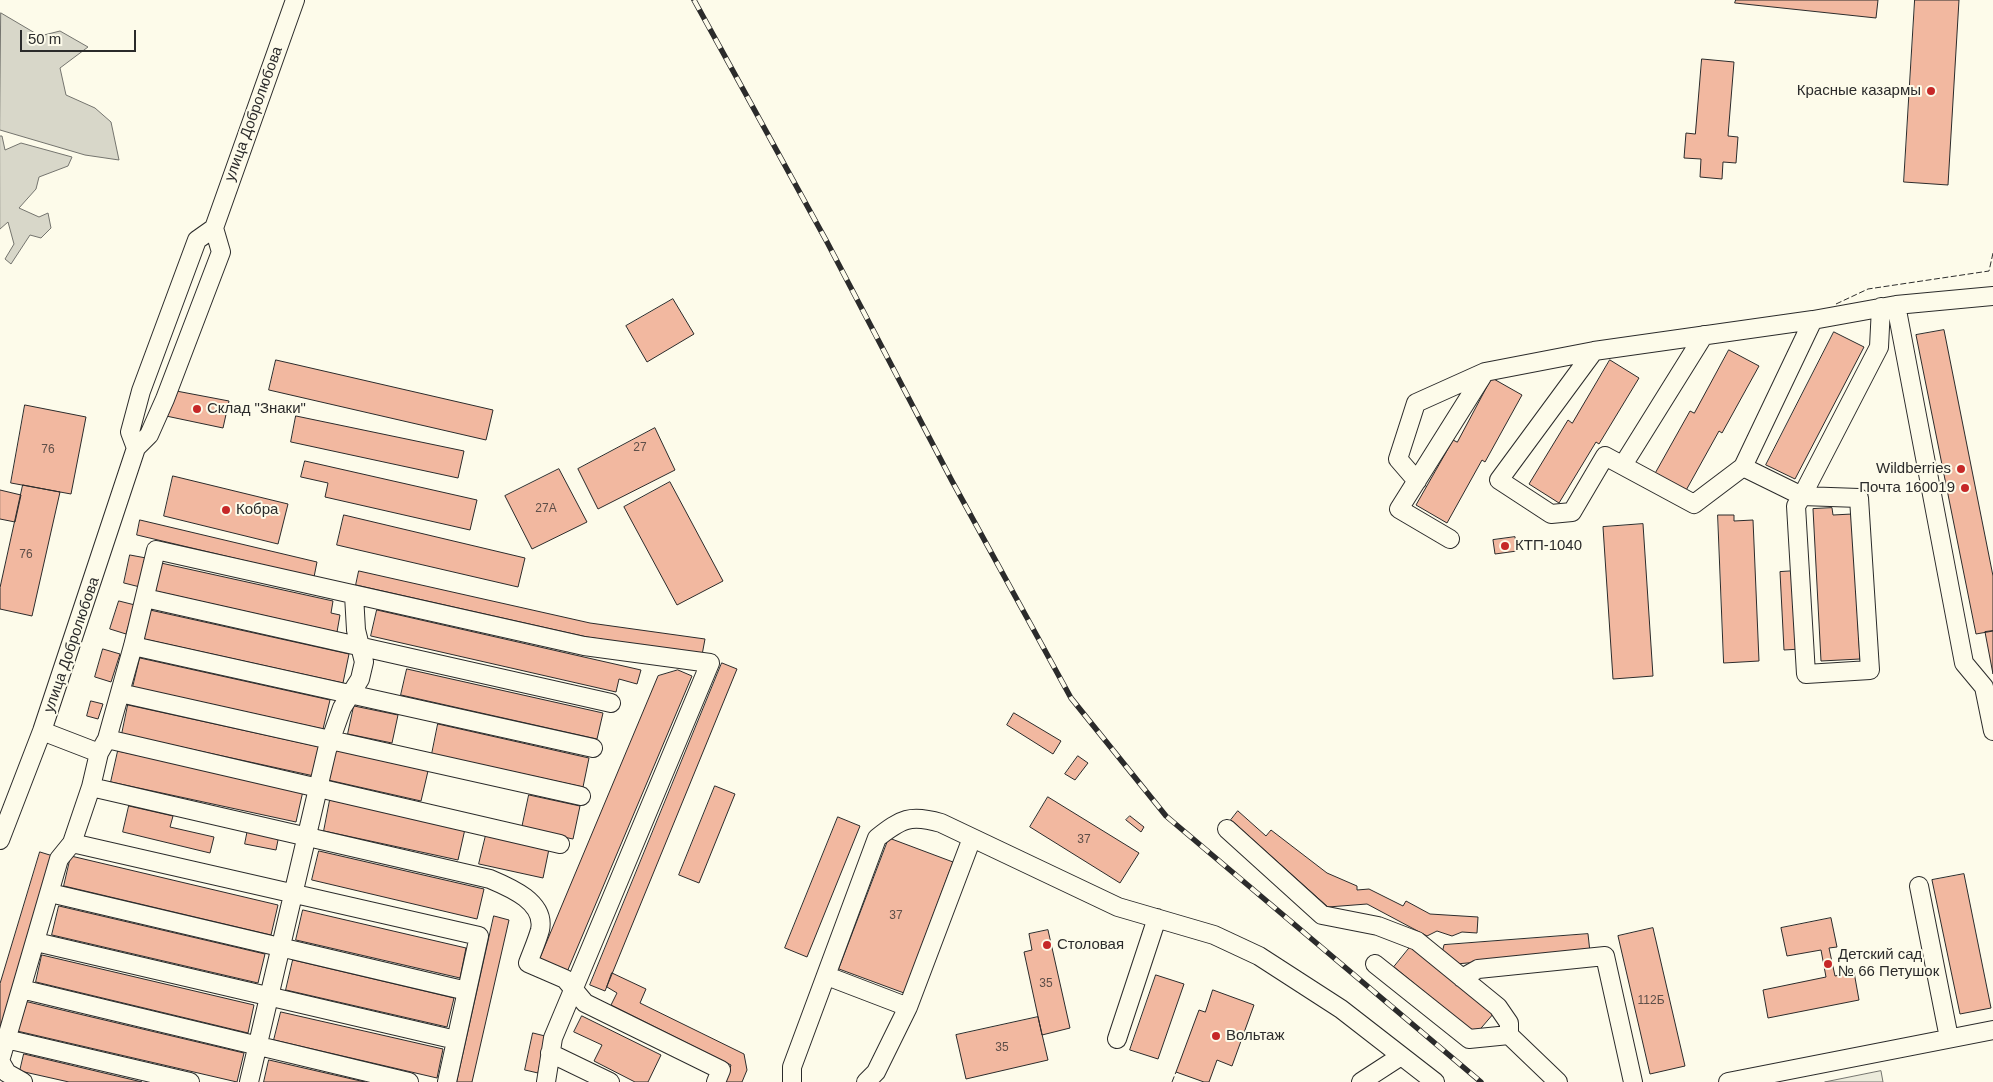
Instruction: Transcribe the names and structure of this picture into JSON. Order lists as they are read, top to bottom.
{
  "streets": {
    "street": ["улица Добролюбова"]
  },
  "places": [
    "Красные казармы",
    "Склад \"Знаки\"",
    "Wildberries",
    "Почта 160019",
    "Кобра",
    "КТП-1040",
    "Столовая",
    "Детский сад № 66 Петушок",
    "Вольтаж"
  ],
  "house_numbers": [
    "27",
    "76",
    "27А",
    "76",
    "37",
    "37",
    "35",
    "112Б",
    "35"
  ],
  "scale_bar": "50 m"
}
